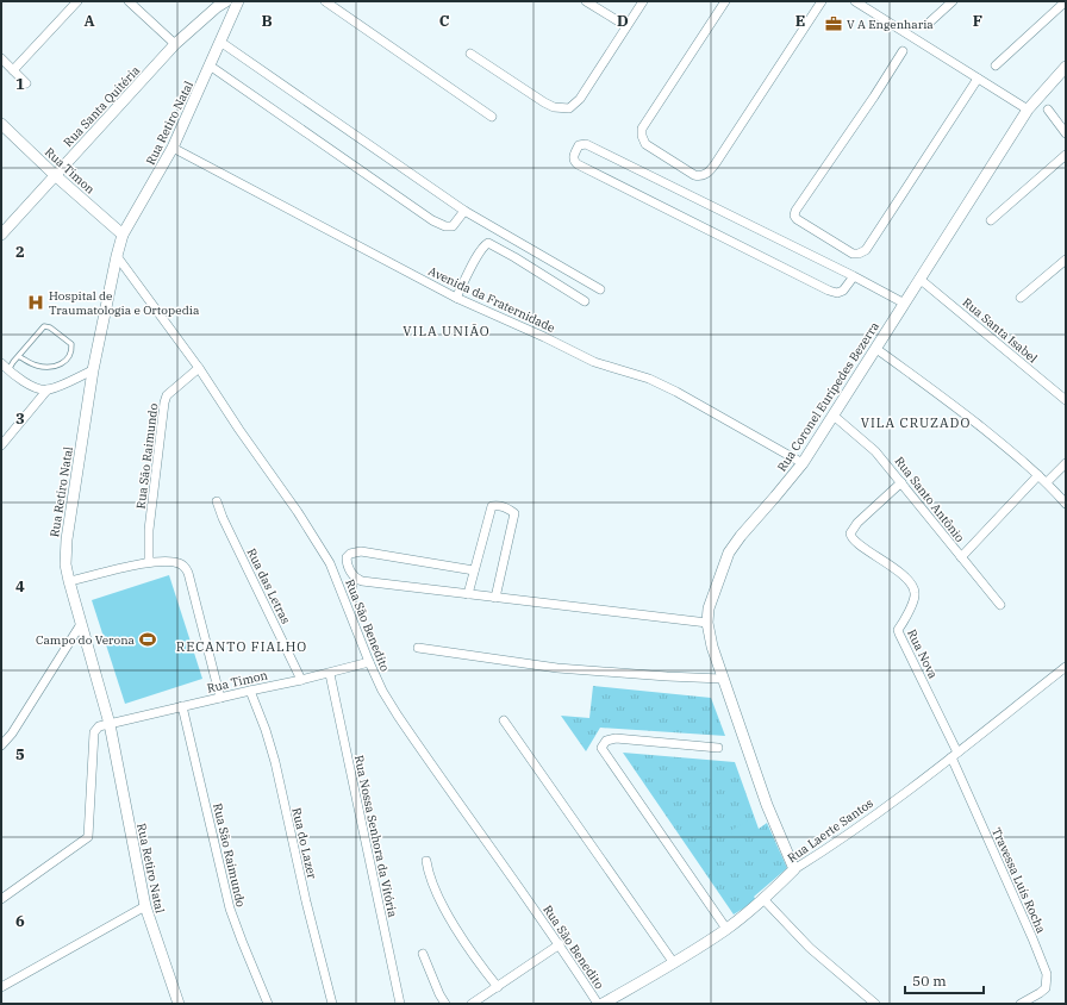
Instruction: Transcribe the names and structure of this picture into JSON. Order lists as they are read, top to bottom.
{
  "streets": {
    "street": [
      "Rua Santa Quitéria",
      "Rua Retiro Natal",
      "Rua Timon",
      "Avenida da Fraternidade",
      "Rua Santa Isabel",
      "Rua Coronel Eurípedes Bezerra",
      "Rua São Raimundo",
      "Rua Santo Antônio",
      "Rua das Letras",
      "Rua São Benedito",
      "Rua Nova",
      "Rua Laerte Santos",
      "Rua Nossa Senhora da Vitória",
      "Rua do Lazer",
      "Travessa Luís Rocha"
    ]
  },
  "crossings": [
    ["Rua Santa Quitéria", "Rua Timon"],
    ["Rua Retiro Natal", "Rua Timon"],
    ["Rua Retiro Natal", "Avenida da Fraternidade"],
    ["Rua Retiro Natal", "Rua São Benedito"],
    ["Rua Timon", "Rua São Raimundo"],
    ["Rua Timon", "Rua das Letras"],
    ["Rua Timon", "Rua São Benedito"],
    ["Rua Timon", "Rua Nossa Senhora da Vitória"],
    ["Rua Timon", "Rua do Lazer"],
    ["Avenida da Fraternidade", "Rua Coronel Eurípedes Bezerra"],
    ["Rua Santa Isabel", "Rua Coronel Eurípedes Bezerra"],
    ["Rua Coronel Eurípedes Bezerra", "Rua Santo Antônio"],
    ["Rua Coronel Eurípedes Bezerra", "Rua Laerte Santos"],
    ["Rua São Raimundo", "Rua São Benedito"],
    ["Rua Santo Antônio", "Rua Nova"],
    ["Rua Nova", "Rua Laerte Santos"],
    ["Rua Nova", "Travessa Luís Rocha"],
    ["Rua Laerte Santos", "Travessa Luís Rocha"]
  ],
  "districts": ["VILA UNIÃO", "VILA CRUZADO", "RECANTO FIALHO"],
  "places": {
    "office": ["V A Engenharia"],
    "hospital": ["Hospital de Traumatologia e Ortopedia"],
    "sports": ["Campo do Verona"]
  },
  "scale_bar": "50 m",
  "grid": {
    "columns": [
      "A",
      "B",
      "C",
      "D",
      "E",
      "F"
    ],
    "rows": [
      "1",
      "2",
      "3",
      "4",
      "5",
      "6"
    ]
  }
}
